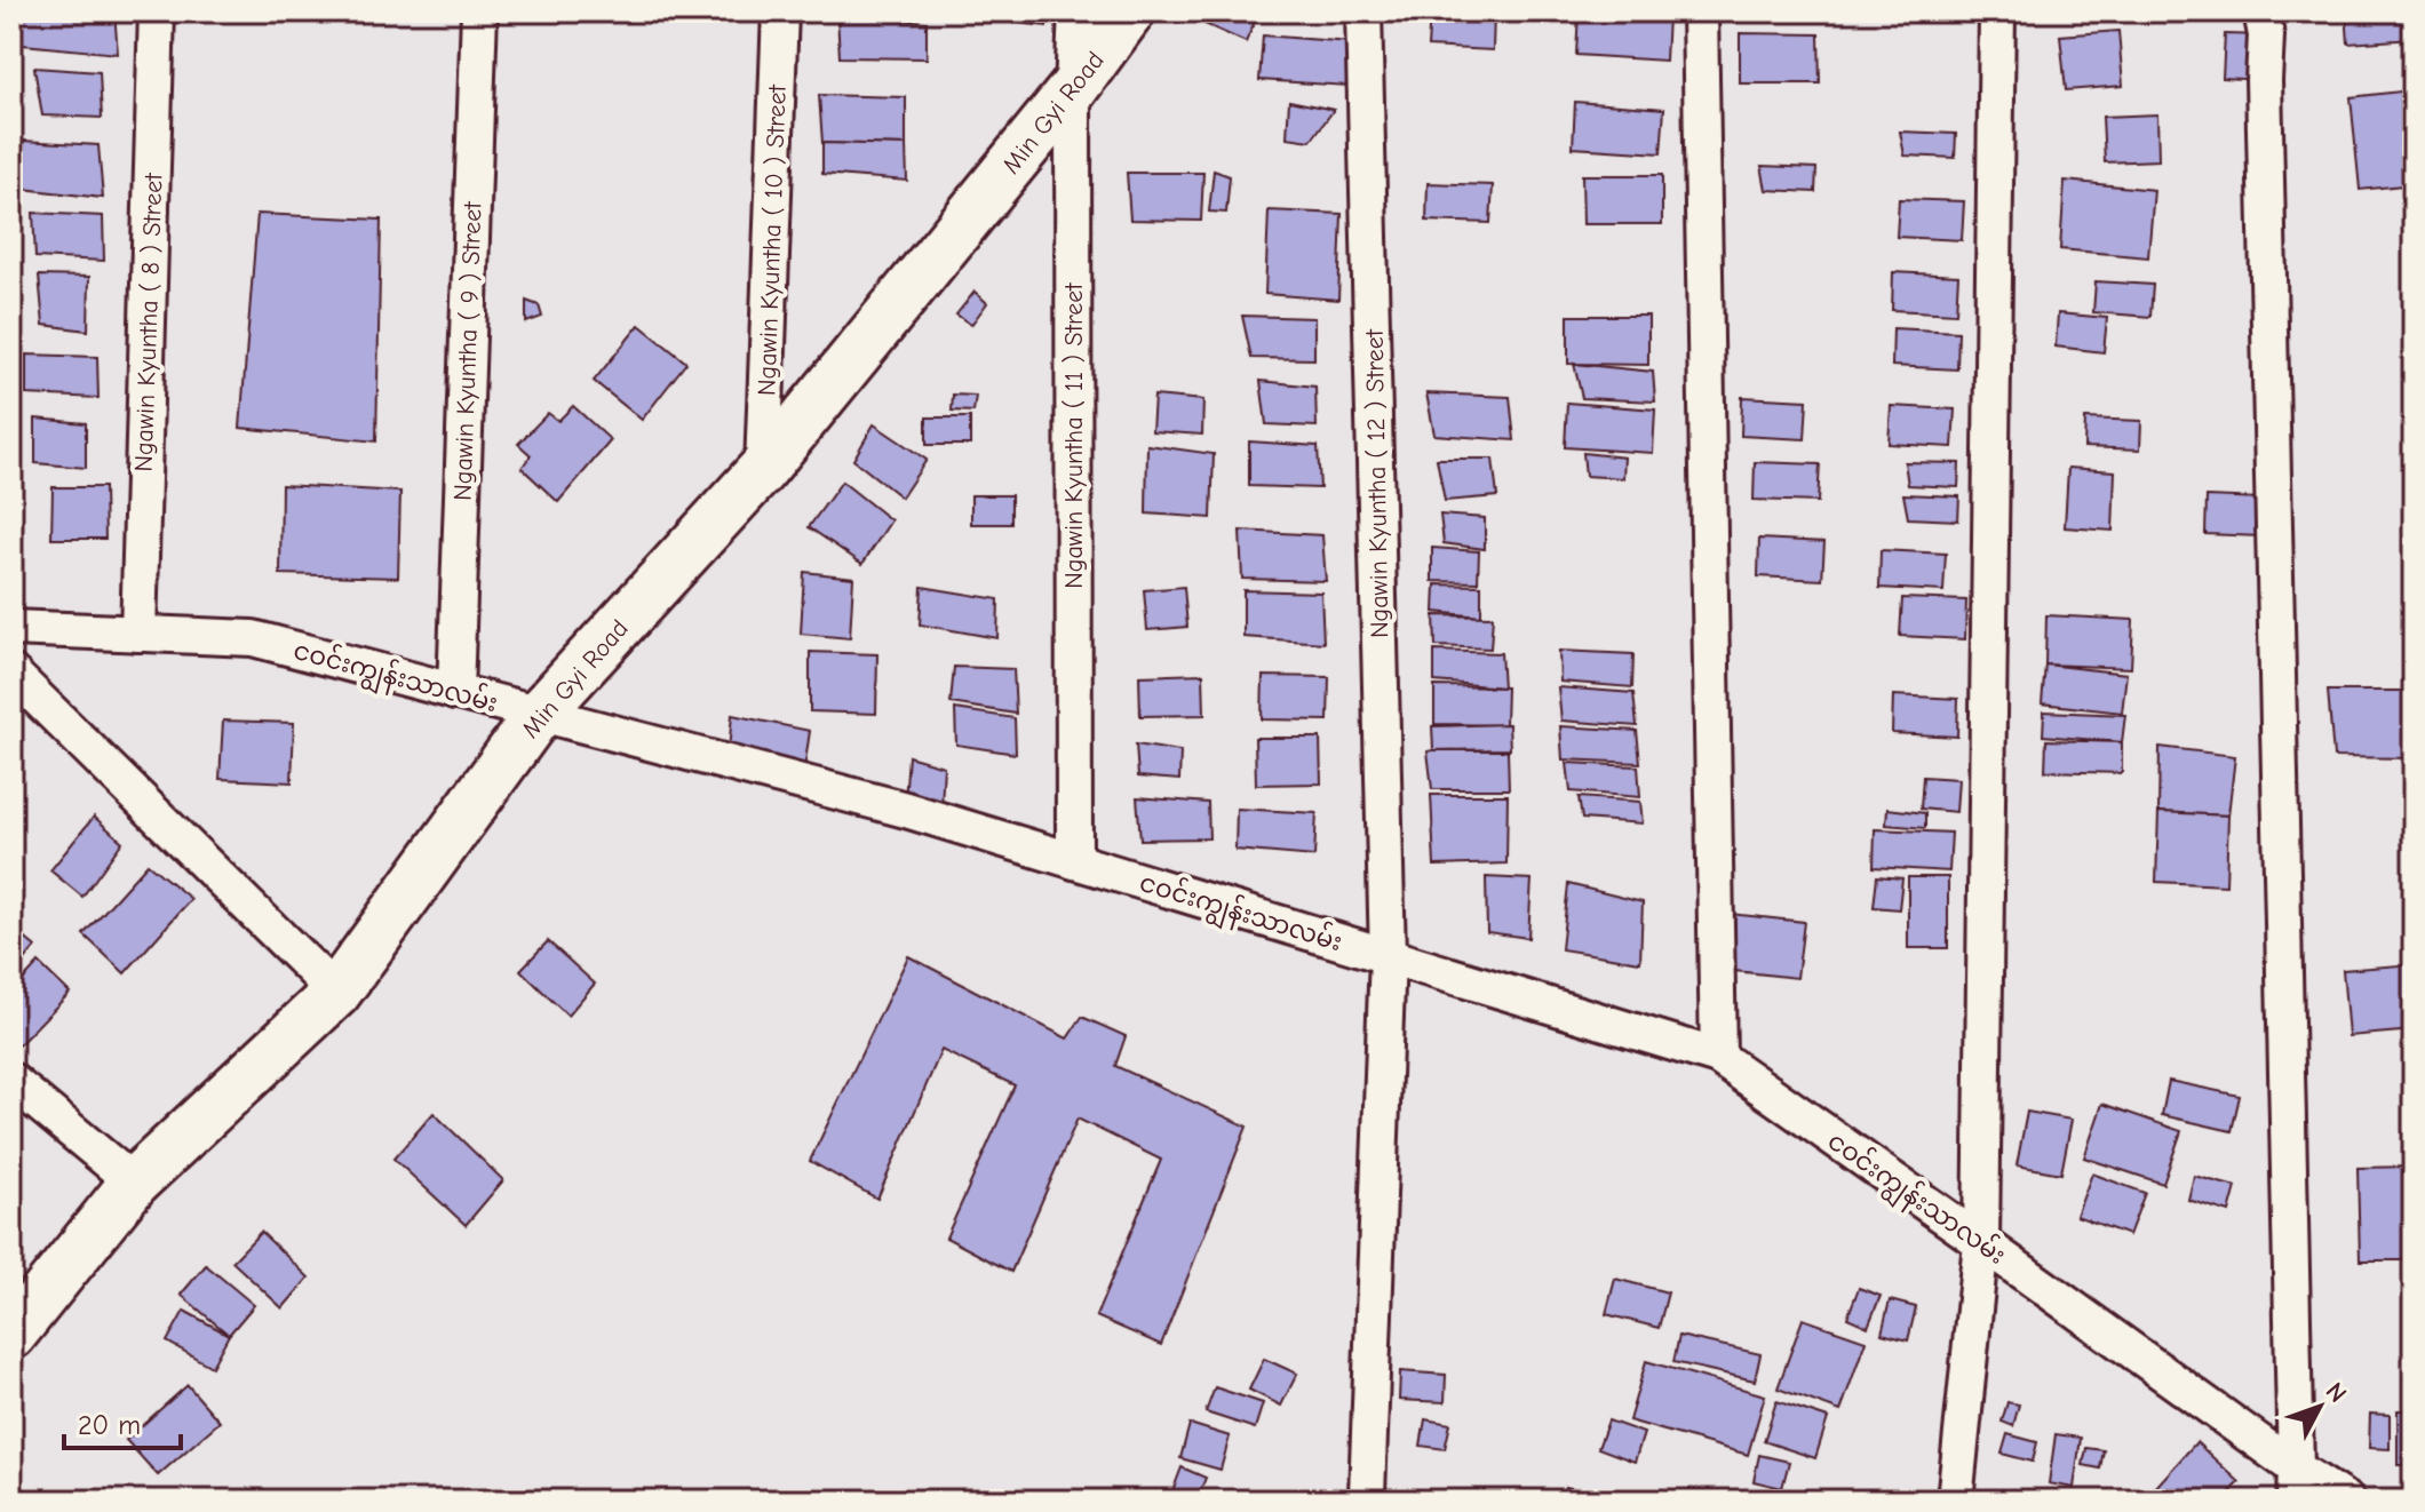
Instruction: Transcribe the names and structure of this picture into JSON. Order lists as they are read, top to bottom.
{
  "streets": {
    "main road": ["Min Gyi Road"],
    "street": [
      "Ngawin Kyuntha ( 10 ) Street",
      "Ngawin Kyuntha ( 8 ) Street",
      "Ngawin Kyuntha ( 9 ) Street",
      "Ngawin Kyuntha ( 11 ) Street",
      "Ngawin Kyuntha ( 12 ) Street",
      "ငဝင်းကျွန်းသာလမ်း"
    ]
  },
  "crossings": [
    ["Min Gyi Road", "Ngawin Kyuntha ( 10 ) Street"],
    ["Min Gyi Road", "Ngawin Kyuntha ( 11 ) Street"],
    ["Min Gyi Road", "ငဝင်းကျွန်းသာလမ်း"],
    ["Ngawin Kyuntha ( 8 ) Street", "ငဝင်းကျွန်းသာလမ်း"],
    ["Ngawin Kyuntha ( 9 ) Street", "ငဝင်းကျွန်းသာလမ်း"],
    ["Ngawin Kyuntha ( 11 ) Street", "ငဝင်းကျွန်းသာလမ်း"],
    ["Ngawin Kyuntha ( 12 ) Street", "ငဝင်းကျွန်းသာလမ်း"]
  ],
  "scale_bar": "20 m",
  "north": "top right"
}
